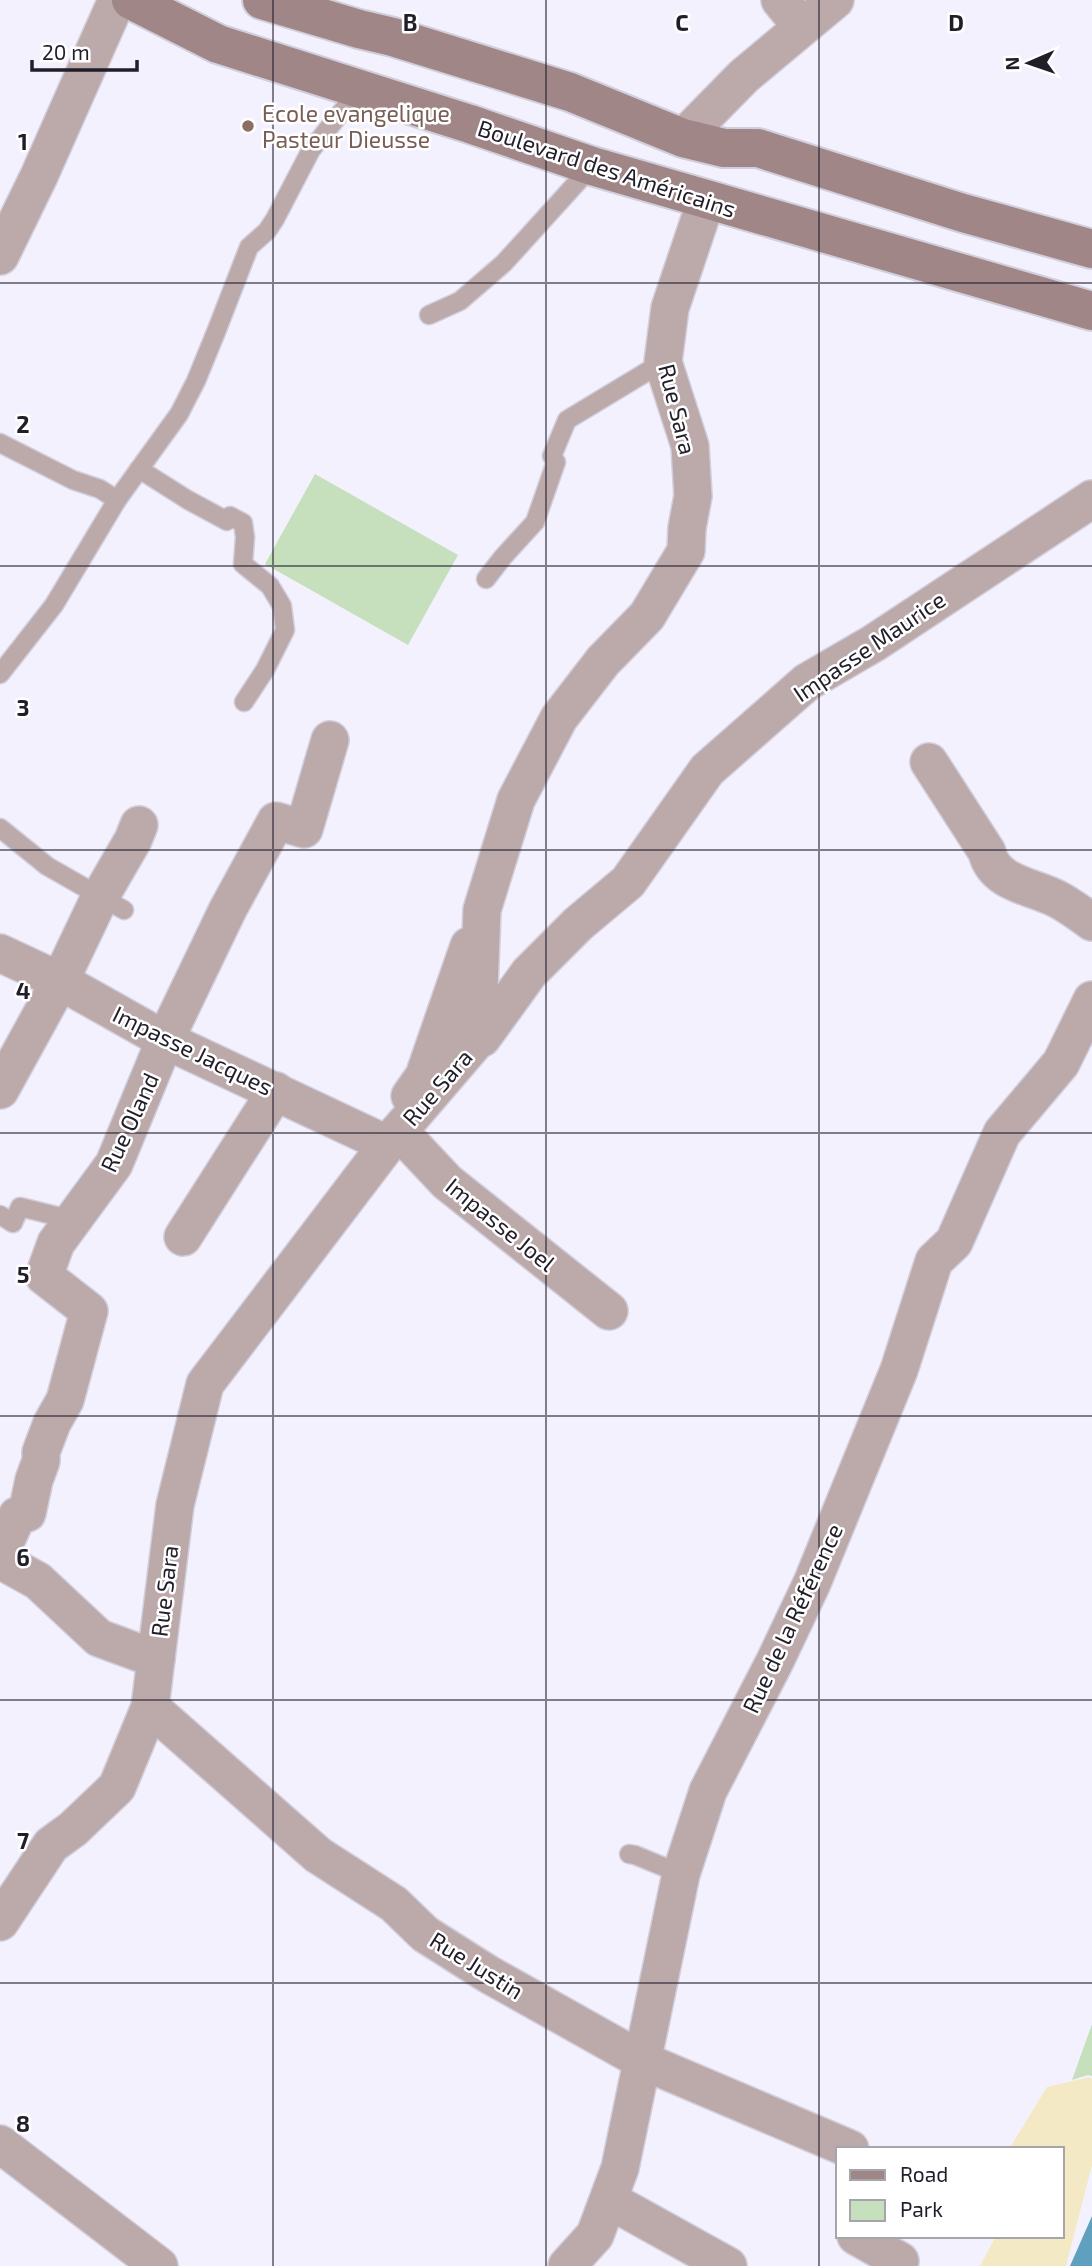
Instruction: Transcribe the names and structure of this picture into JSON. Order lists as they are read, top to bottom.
{
  "streets": {
    "main road": ["Boulevard des Américains"],
    "street": [
      "Rue Sara",
      "Impasse Maurice",
      "Impasse Jacques",
      "Rue Oland",
      "Impasse Joel",
      "Rue de la Référence",
      "Rue Justin"
    ]
  },
  "crossings": [
    ["Boulevard des Américains", "Rue Sara"],
    ["Rue Sara", "Impasse Maurice"],
    ["Rue Sara", "Impasse Jacques"],
    ["Rue Sara", "Impasse Joel"],
    ["Rue Sara", "Rue Justin"],
    ["Impasse Jacques", "Rue Oland"],
    ["Impasse Jacques", "Impasse Joel"],
    ["Rue de la Référence", "Rue Justin"]
  ],
  "places": ["Ecole evangelique Pasteur Dieusse"],
  "legend": ["Road", "Park"],
  "scale_bar": "20 m",
  "north": "left",
  "grid": {
    "columns": ["B", "C", "D"],
    "rows": [
      "1",
      "2",
      "3",
      "4",
      "5",
      "6",
      "7",
      "8"
    ]
  }
}
